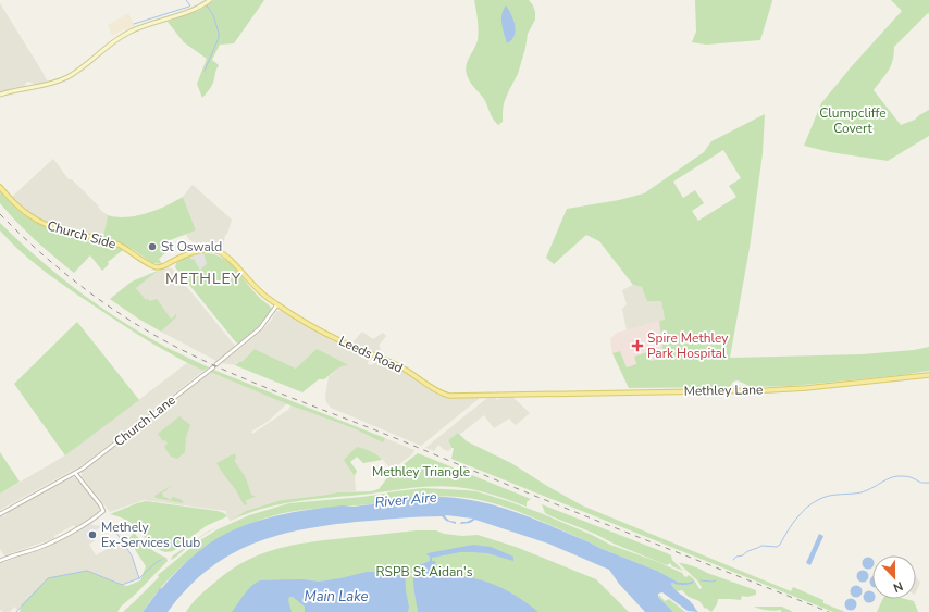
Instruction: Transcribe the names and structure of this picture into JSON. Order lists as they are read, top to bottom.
{
  "streets": {
    "main road": ["Church Side", "Leeds Road", "Methley Lane"],
    "street": ["Church Lane"]
  },
  "crossings": [
    ["Church Side", "Leeds Road"],
    ["Leeds Road", "Methley Lane"]
  ],
  "districts": ["METHLEY"],
  "water": ["River Aire", "Main Lake"],
  "parks": ["Clumpcliffe Covert", "Methley Triangle", "RSPB St Aidan's"],
  "places": {
    "other": ["St Oswald", "Methely Ex-Services Club"],
    "health": ["Spire Methley Park Hospital"]
  },
  "north": "bottom"
}
